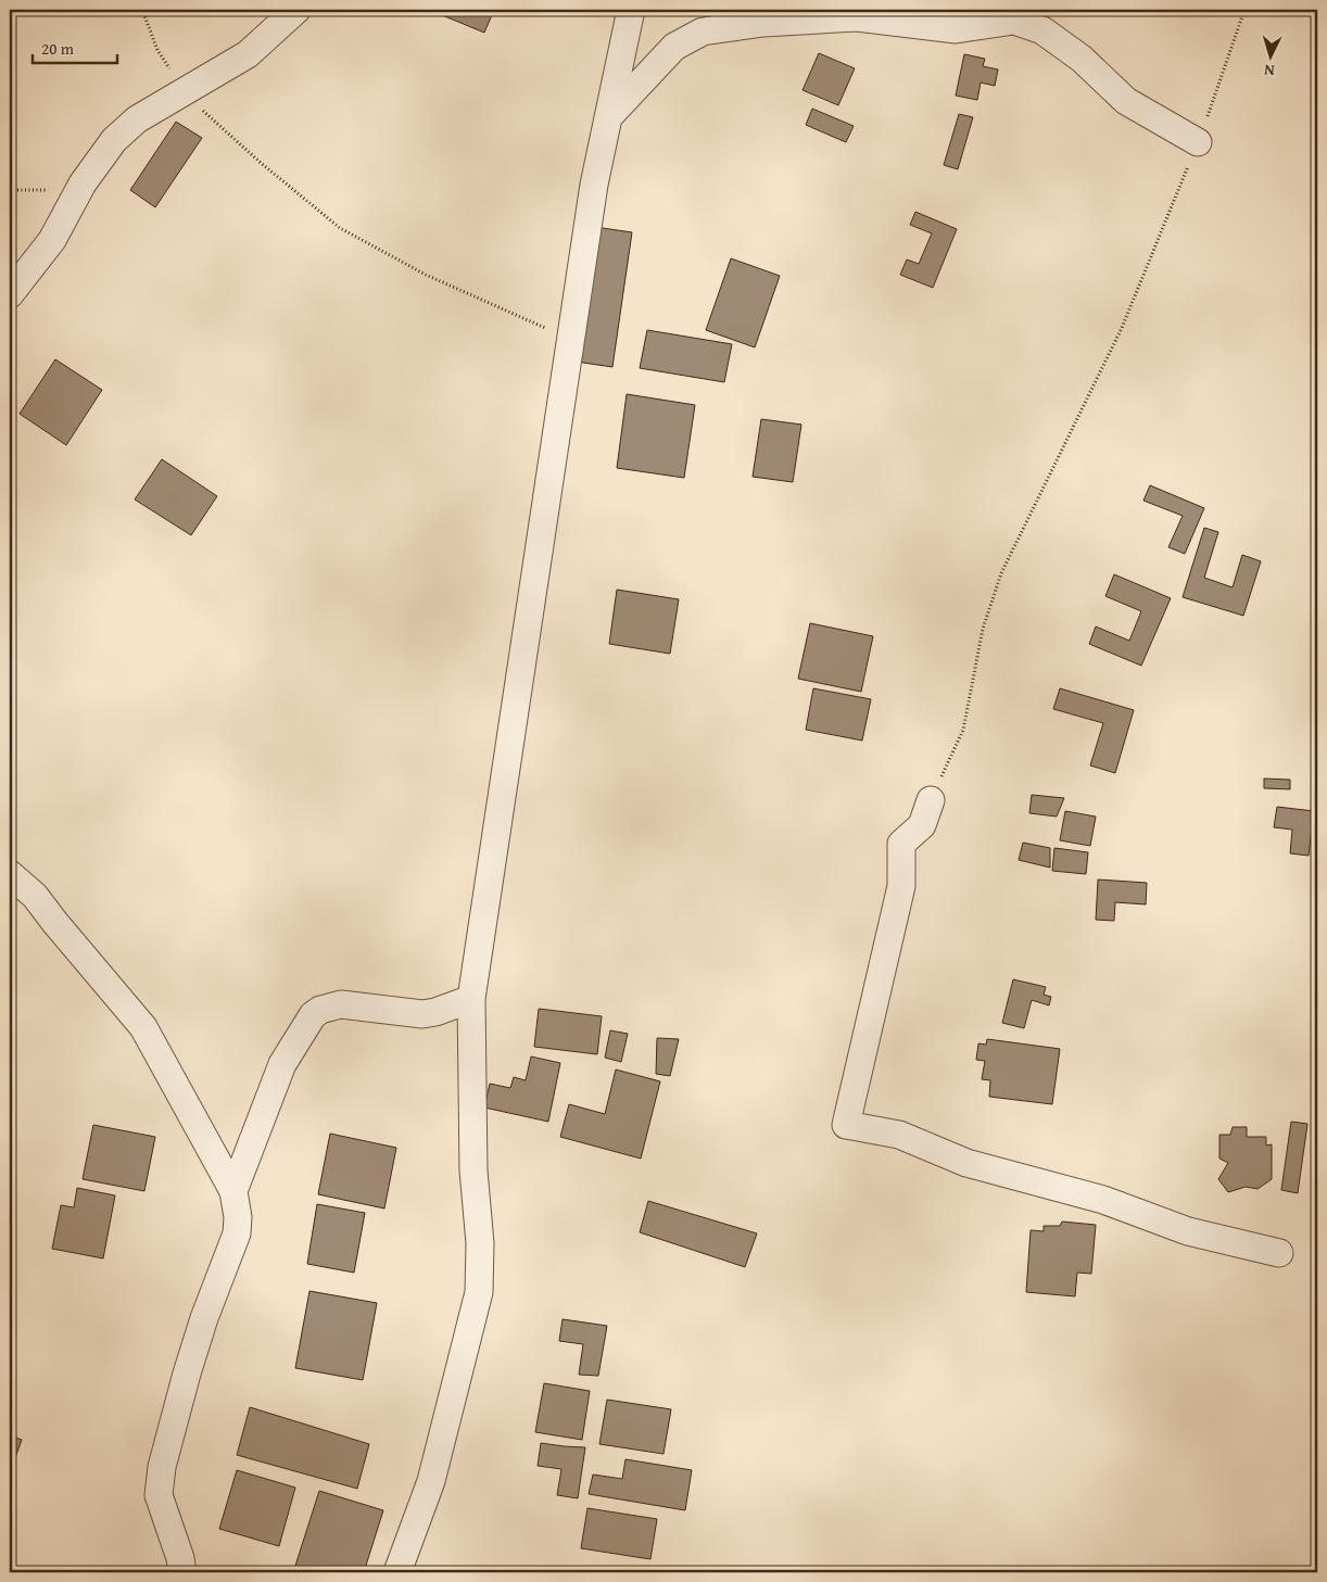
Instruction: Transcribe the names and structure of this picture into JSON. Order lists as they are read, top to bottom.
{
  "scale_bar": "20 m",
  "north": "bottom"
}
